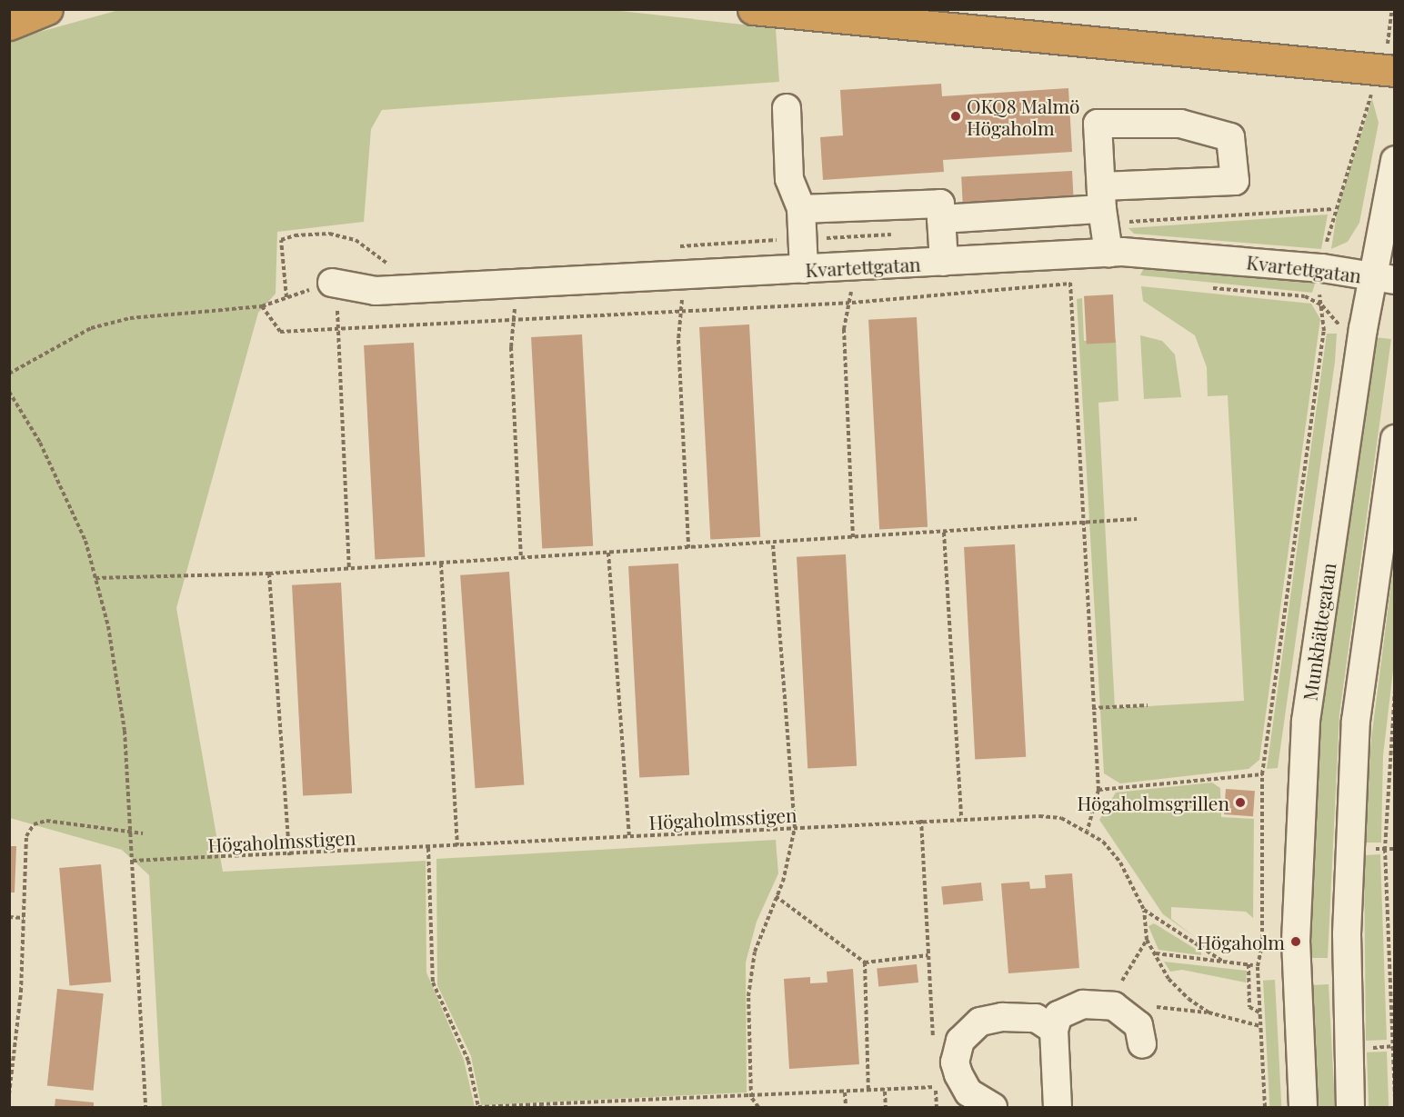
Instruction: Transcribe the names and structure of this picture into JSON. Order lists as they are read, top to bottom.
{
  "streets": {
    "street": ["Kvartettgatan", "Munkhättegatan"],
    "path": ["Högaholmsstigen"]
  },
  "crossings": [
    ["Kvartettgatan", "Munkhättegatan"]
  ],
  "places": ["OKQ8 Malmö Högaholm", "Högaholmsgrillen", "Högaholm"]
}
